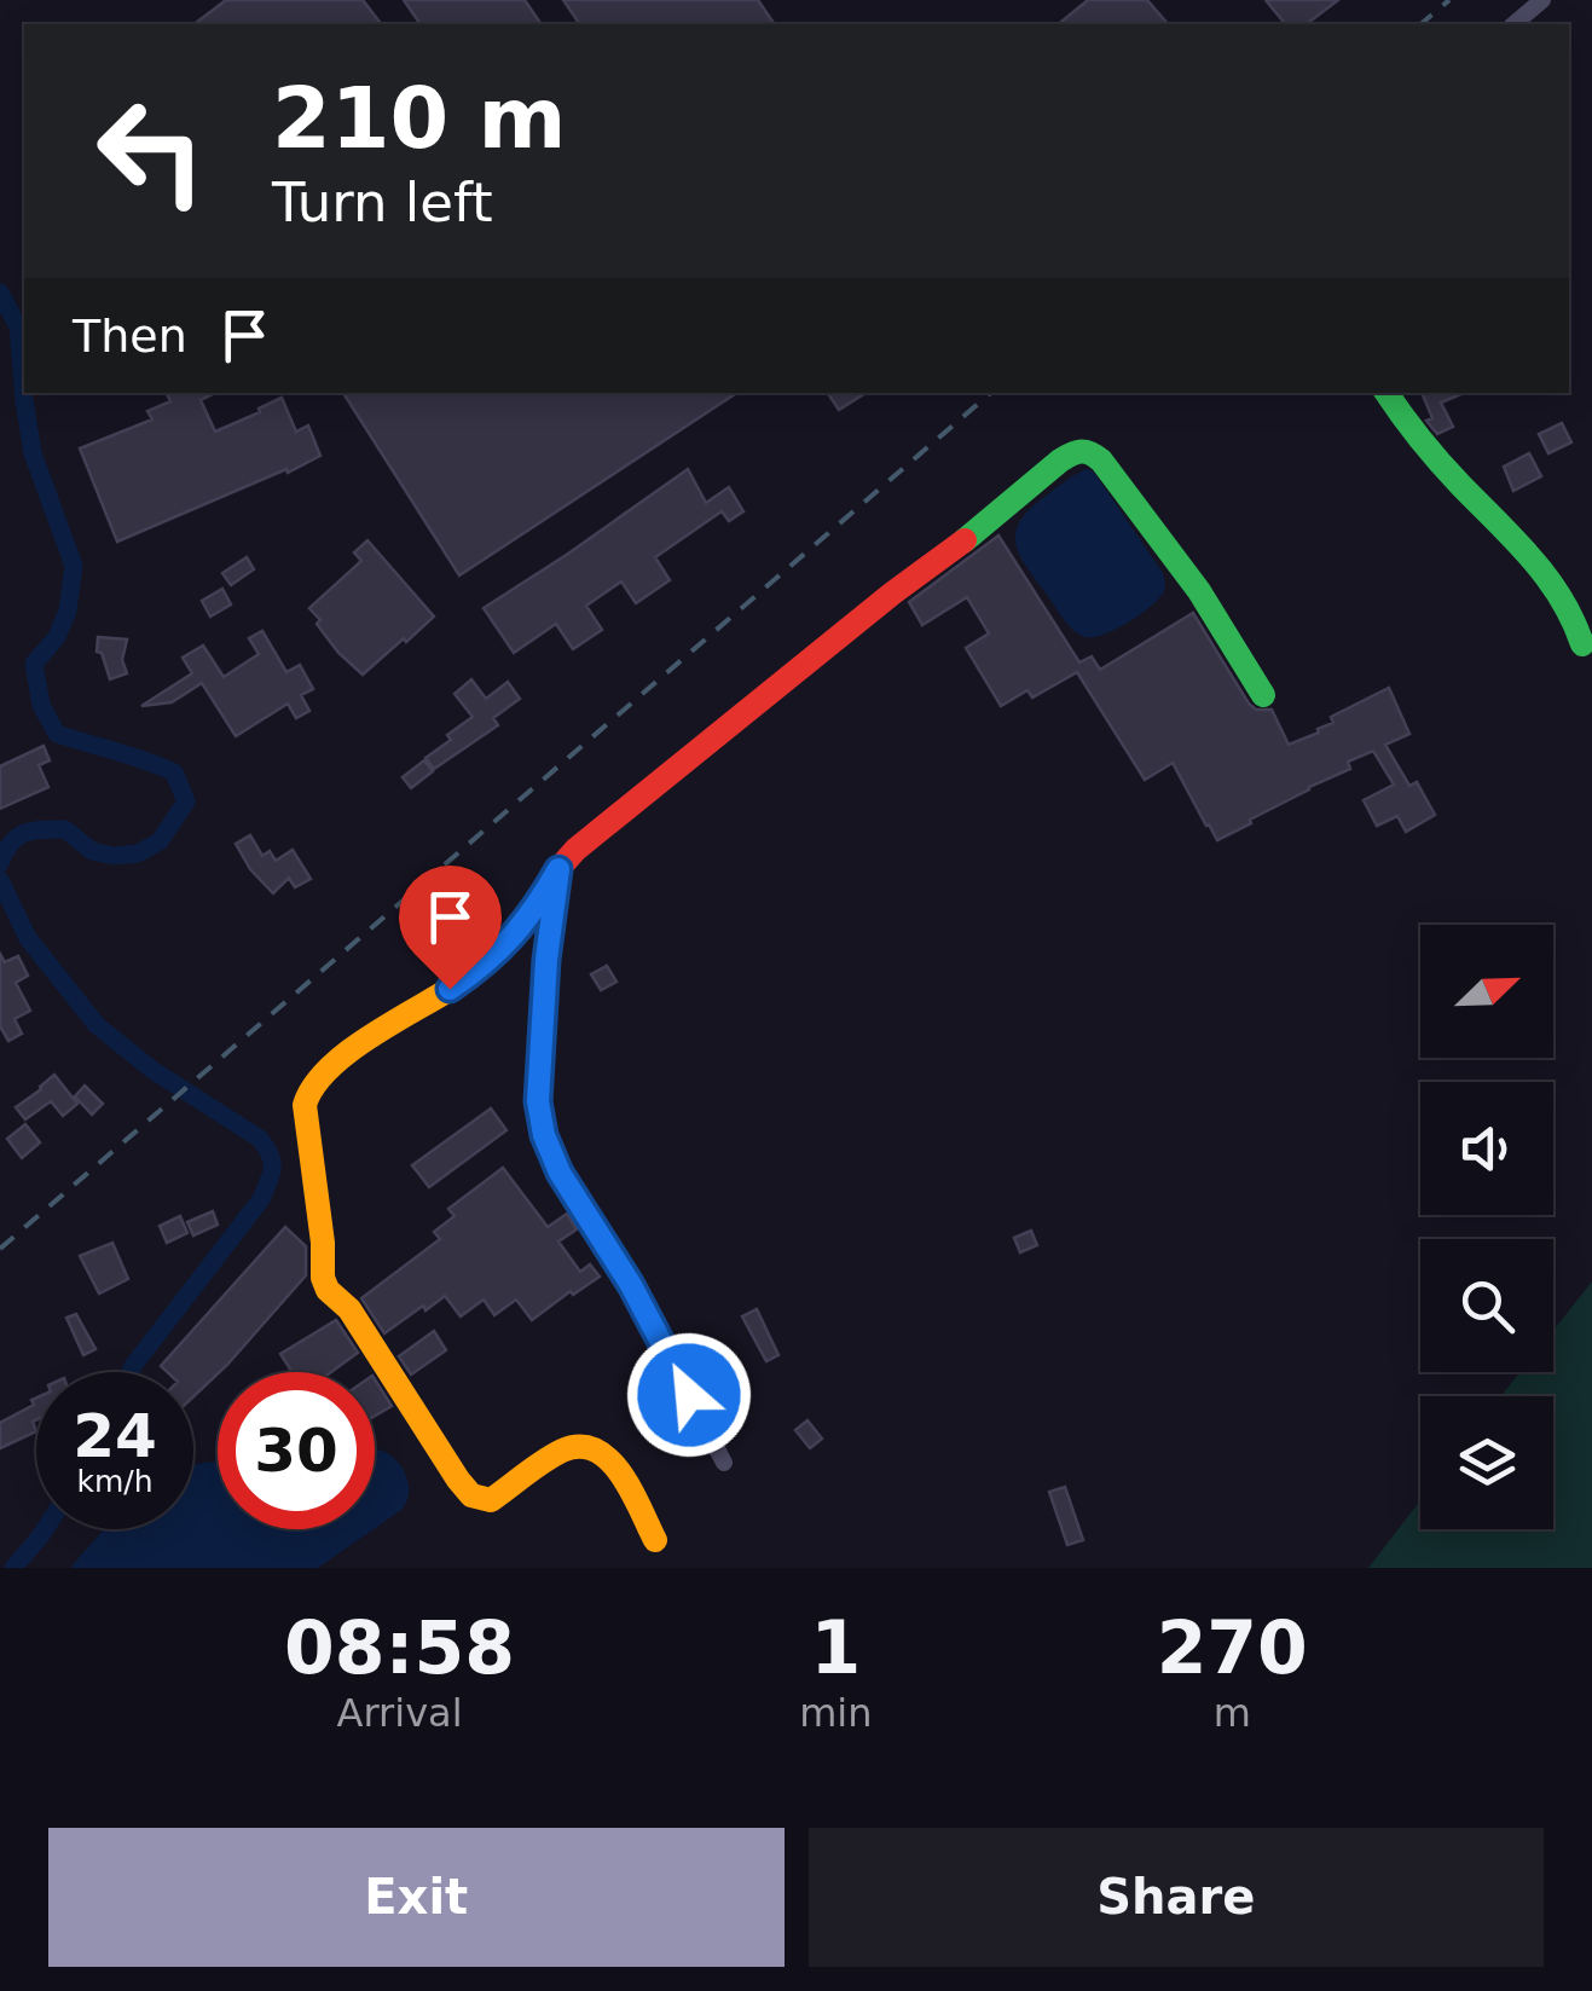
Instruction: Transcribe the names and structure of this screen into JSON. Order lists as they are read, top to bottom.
{
  "north": "top right",
  "page": {
    "turn": ["210 m", "Turn left"],
    "then": "Then",
    "speed": "24 km/h",
    "limit": "30",
    "eta": [
      "08:58",
      "Arrival",
      "1",
      "min",
      "270",
      "m"
    ],
    "buttons": ["Exit", "Share"]
  }
}
